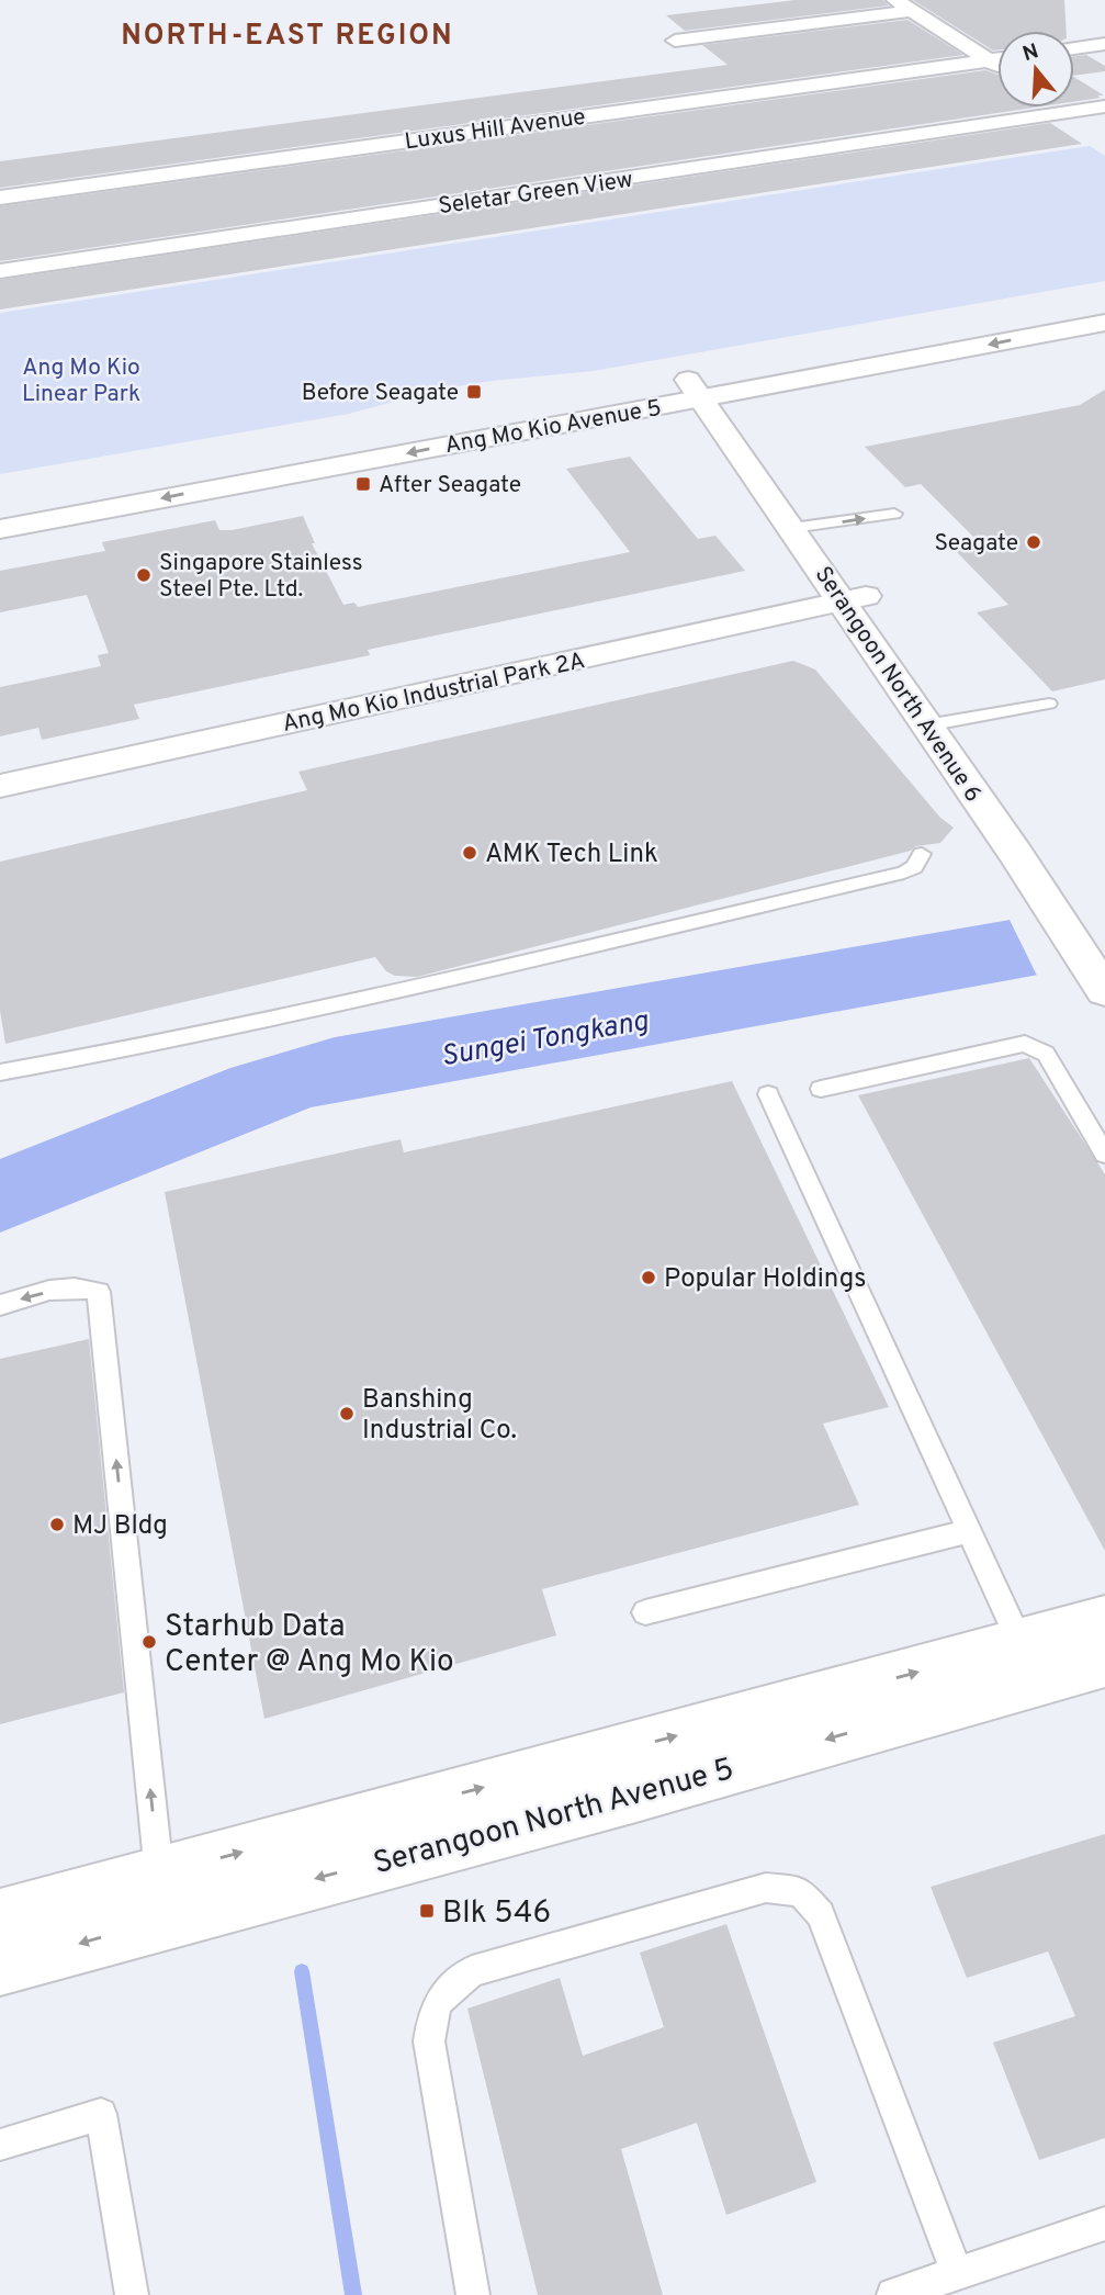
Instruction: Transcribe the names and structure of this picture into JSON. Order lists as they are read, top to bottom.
{
  "streets": {
    "street": [
      "Luxus Hill Avenue",
      "Seletar Green View",
      "Ang Mo Kio Avenue 5",
      "Serangoon North Avenue 6",
      "Ang Mo Kio Industrial Park 2A",
      "Serangoon North Avenue 5"
    ]
  },
  "crossings": [
    ["Ang Mo Kio Avenue 5", "Serangoon North Avenue 6"],
    ["Serangoon North Avenue 6", "Ang Mo Kio Industrial Park 2A"]
  ],
  "districts": ["NORTH-EAST REGION"],
  "water": ["Sungei Tongkang"],
  "parks": ["Ang Mo Kio Linear Park"],
  "places": {
    "transit": ["Before Seagate", "After Seagate", "Blk 546"],
    "other": [
      "Seagate",
      "Singapore Stainless Steel Pte. Ltd.",
      "AMK Tech Link",
      "Popular Holdings",
      "Banshing Industrial Co.",
      "MJ Bldg",
      "Starhub Data Center @ Ang Mo Kio"
    ]
  },
  "north": "top"
}
